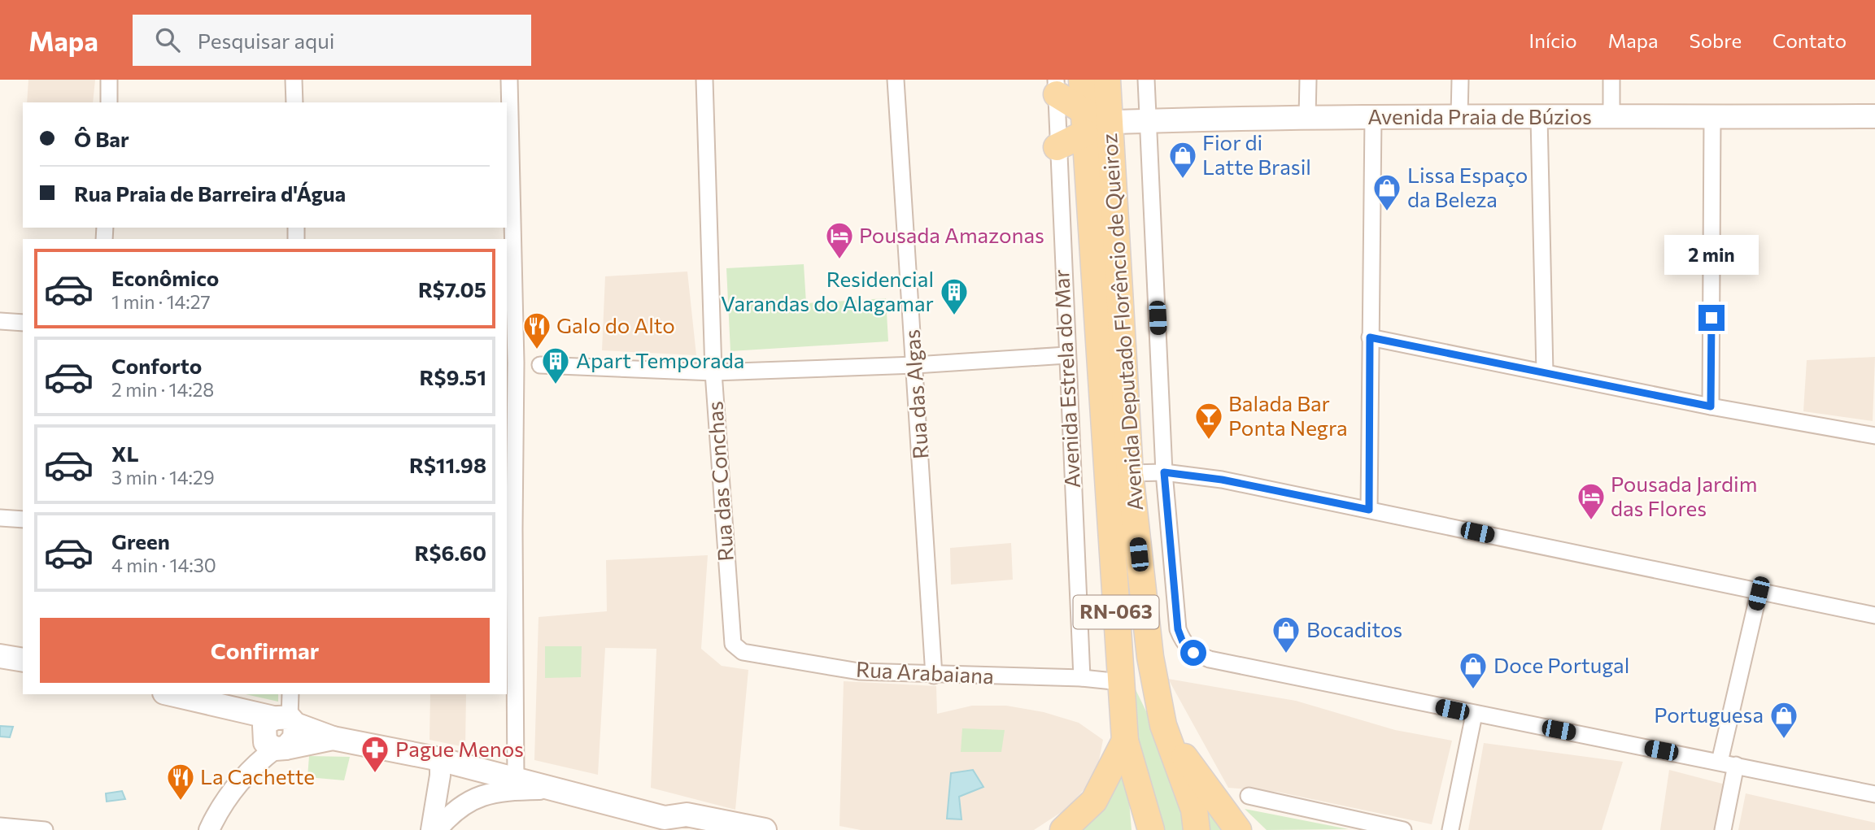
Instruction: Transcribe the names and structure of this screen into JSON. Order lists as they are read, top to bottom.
{
  "streets": {
    "main road": ["Avenida Praia de Búzios", "Avenida Deputado Florêncio de Queiroz", "RN-063"],
    "street": [
      "Avenida Estrela do Mar",
      "Rua das Algas",
      "Rua das Conchas",
      "Rua Arabaiana"
    ]
  },
  "crossings": [
    ["Avenida Praia de Búzios", "Avenida Deputado Florêncio de Queiroz"],
    ["Avenida Deputado Florêncio de Queiroz", "Rua Arabaiana"],
    ["Avenida Estrela do Mar", "Rua Arabaiana"],
    ["Rua das Algas", "Rua Arabaiana"],
    ["Rua das Conchas", "Rua Arabaiana"]
  ],
  "places": {
    "shop": [
      "Fior di Latte Brasil",
      "Lissa Espaço da Beleza",
      "Bocaditos",
      "Doce Portugal",
      "Portuguesa"
    ],
    "hotel": ["Pousada Amazonas", "Pousada Jardim das Flores"],
    "building": ["Residencial Varandas do Alagamar", "Apart Temporada"],
    "restaurant": ["Galo do Alto", "La Cachette"],
    "bar": ["Balada Bar Ponta Negra"],
    "pharmacy": ["Pague Menos"]
  },
  "page": {
    "header": "Mapa",
    "search": "Pesquisar aqui",
    "nav": [
      "Início",
      "Mapa",
      "Sobre",
      "Contato"
    ],
    "banner": ["Ô Bar", "Rua Praia de Barreira d'Água"],
    "bubble": "2 min",
    "list": [
      {
        "name": "Econômico",
        "note": "1 min · 14:27",
        "value": "R$7.05"
      },
      {
        "name": "Conforto",
        "note": "2 min · 14:28",
        "value": "R$9.51"
      },
      {
        "name": "XL",
        "note": "3 min · 14:29",
        "value": "R$11.98"
      },
      {
        "name": "Green",
        "note": "4 min · 14:30",
        "value": "R$6.60"
      }
    ],
    "buttons": "Confirmar"
  }
}
